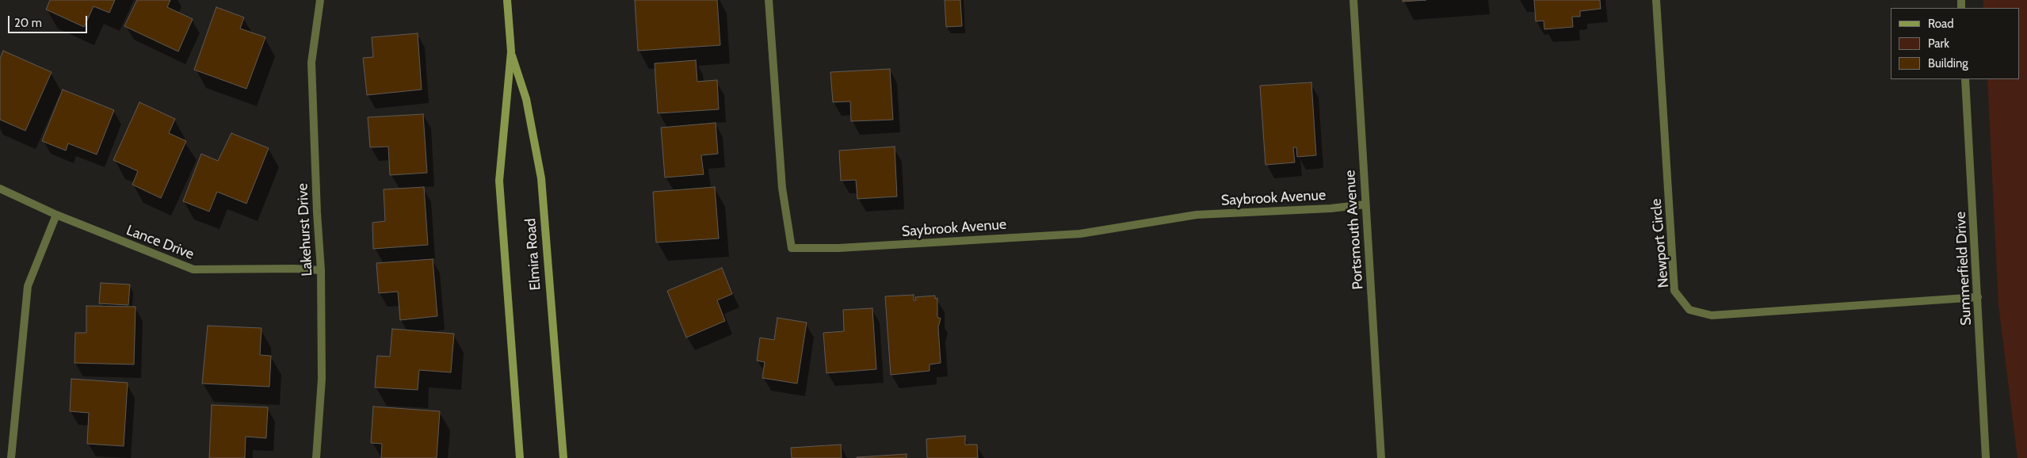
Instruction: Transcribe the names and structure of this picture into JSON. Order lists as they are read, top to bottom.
{
  "streets": {
    "main road": ["Elmira Road"],
    "street": [
      "Saybrook Avenue",
      "Lakehurst Drive",
      "Portsmouth Avenue",
      "Lance Drive",
      "Newport Circle",
      "Summerfield Drive"
    ]
  },
  "crossings": [
    ["Saybrook Avenue", "Portsmouth Avenue"],
    ["Lakehurst Drive", "Lance Drive"],
    ["Newport Circle", "Summerfield Drive"]
  ],
  "legend": ["Road", "Park", "Building"],
  "scale_bar": "20 m"
}
